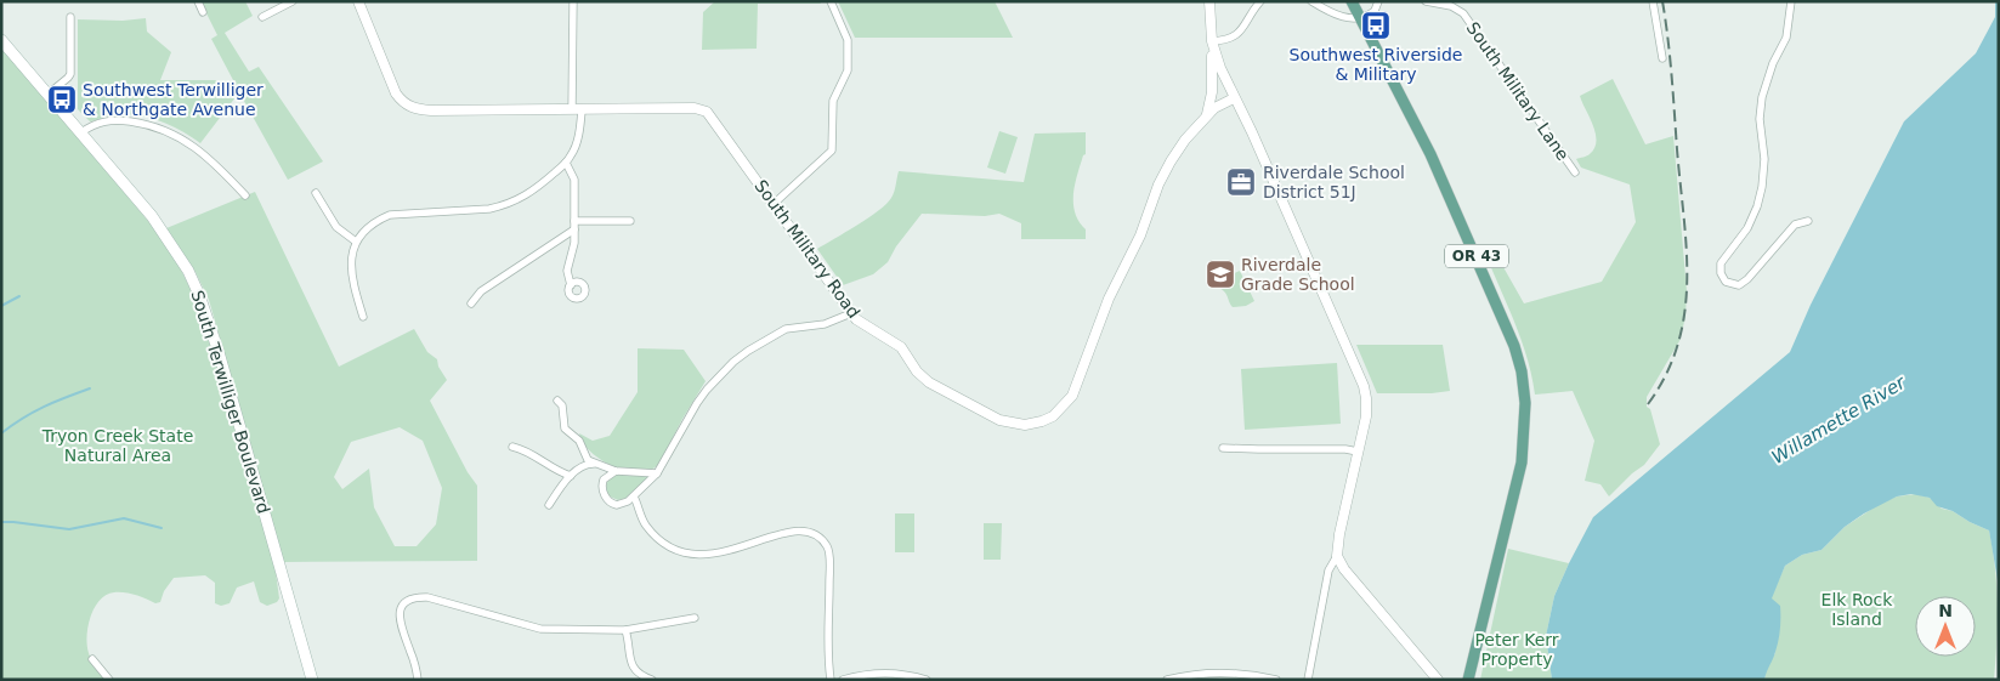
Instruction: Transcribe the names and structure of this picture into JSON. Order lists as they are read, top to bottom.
{
  "streets": {
    "main road": ["OR 43", "South Terwilliger Boulevard"],
    "street": ["South Military Lane", "South Military Road"]
  },
  "water": ["Willamette River"],
  "parks": ["Tryon Creek State Natural Area", "Elk Rock Island", "Peter Kerr Property"],
  "places": {
    "bus stop": ["Southwest Riverside & Military", "Southwest Terwilliger & Northgate Avenue"],
    "office": ["Riverdale School District 51J"],
    "school or university": ["Riverdale Grade School"]
  },
  "north": "top"
}
